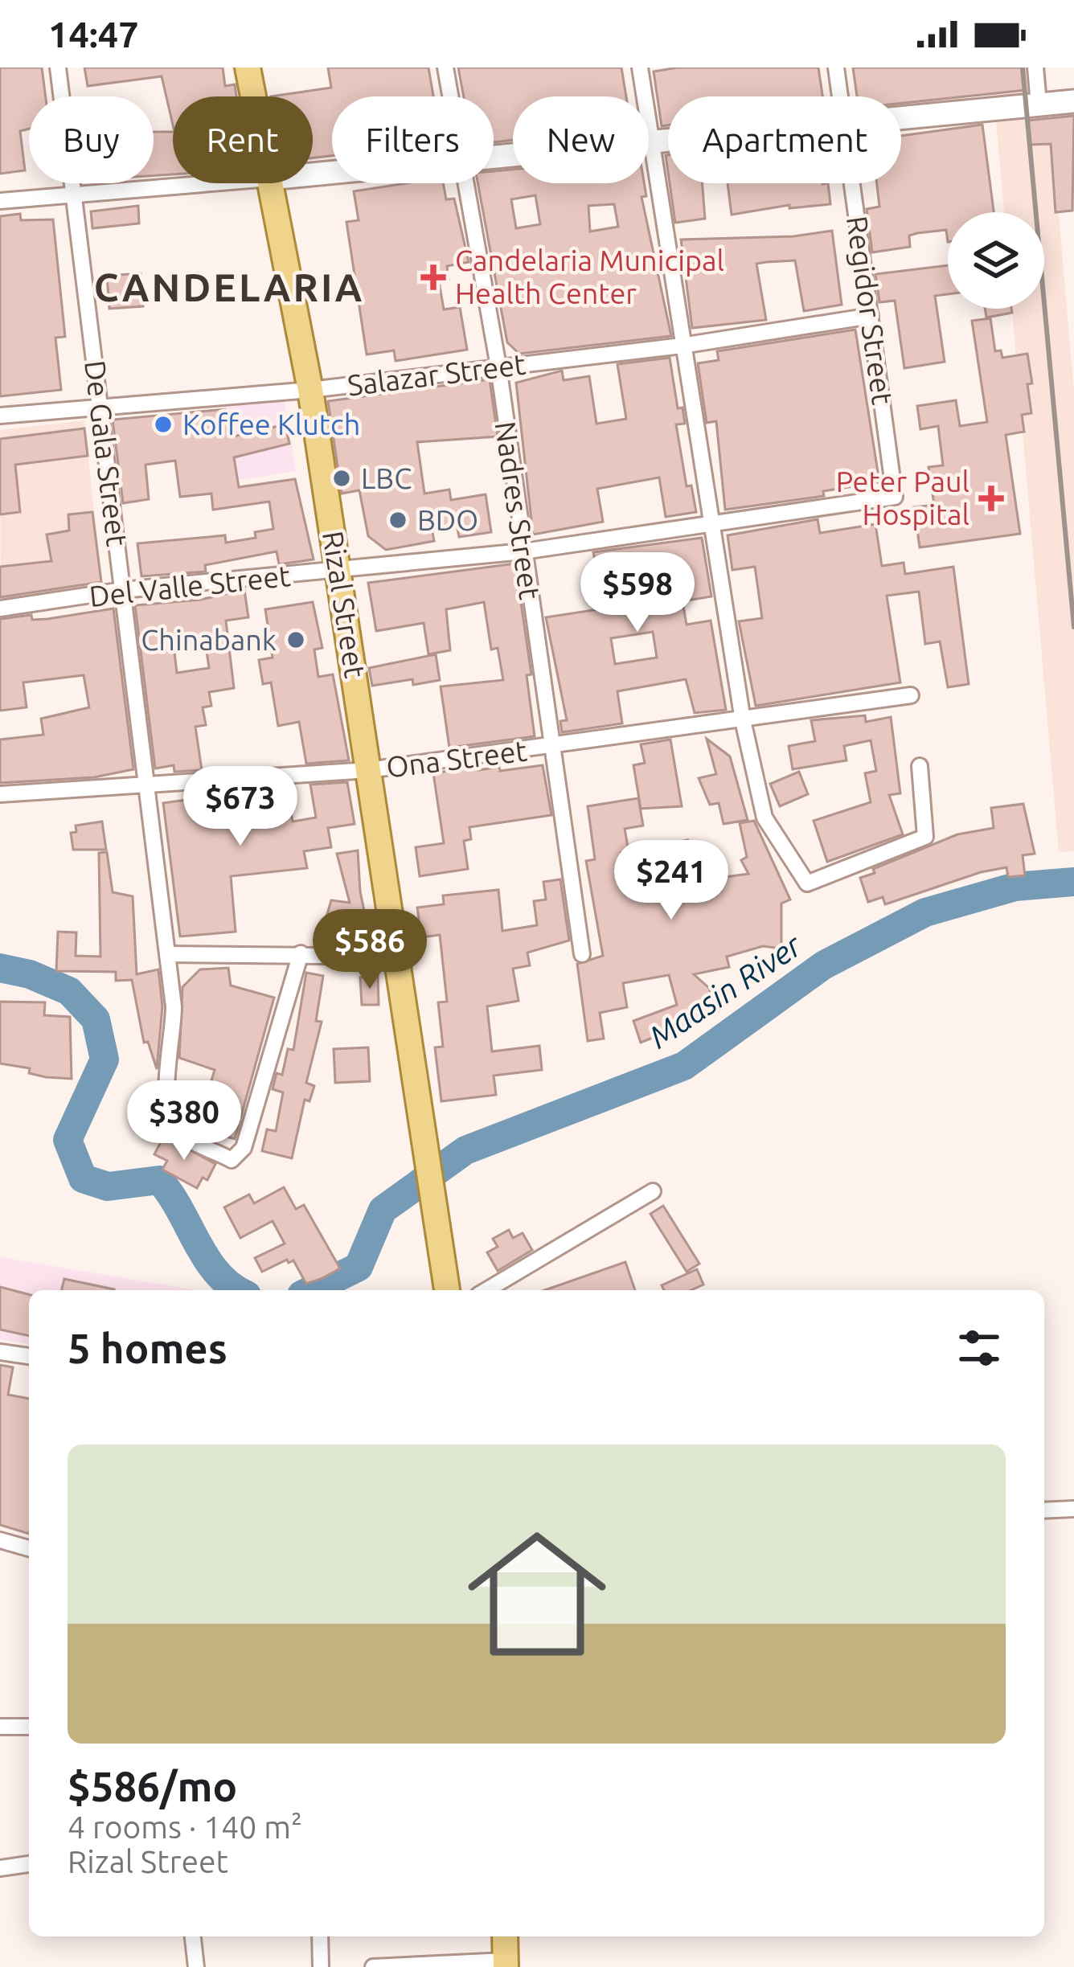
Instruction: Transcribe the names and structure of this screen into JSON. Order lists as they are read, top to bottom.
{
  "streets": {
    "main road": ["Rizal Street"],
    "street": [
      "Regidor Street",
      "Salazar Street",
      "De Gala Street",
      "Nadres Street",
      "Del Valle Street",
      "Ona Street"
    ]
  },
  "crossings": [
    ["Regidor Street", "Salazar Street"],
    ["Regidor Street", "Del Valle Street"],
    ["Salazar Street", "De Gala Street"],
    ["Salazar Street", "Nadres Street"],
    ["Salazar Street", "Rizal Street"],
    ["De Gala Street", "Del Valle Street"],
    ["De Gala Street", "Ona Street"],
    ["Nadres Street", "Del Valle Street"],
    ["Nadres Street", "Ona Street"],
    ["Del Valle Street", "Rizal Street"],
    ["Rizal Street", "Ona Street"]
  ],
  "districts": ["CANDELARIA"],
  "water": ["Maasin River"],
  "places": {
    "health": ["Candelaria Municipal Health Center", "Peter Paul Hospital"],
    "other": [
      "Koffee Klutch",
      "LBC",
      "BDO",
      "Chinabank"
    ]
  },
  "page": {
    "status": "14:47",
    "chip": [
      "Buy",
      "Rent",
      "Filters",
      "New",
      "Apartment"
    ],
    "price": [
      "$598",
      "$673",
      "$241",
      "$586",
      "$380"
    ],
    "heading": "5 homes",
    "list": [
      {
        "name": "$586/mo",
        "note": "4 rooms · 140 m² · Rizal Street"
      }
    ]
  }
}
